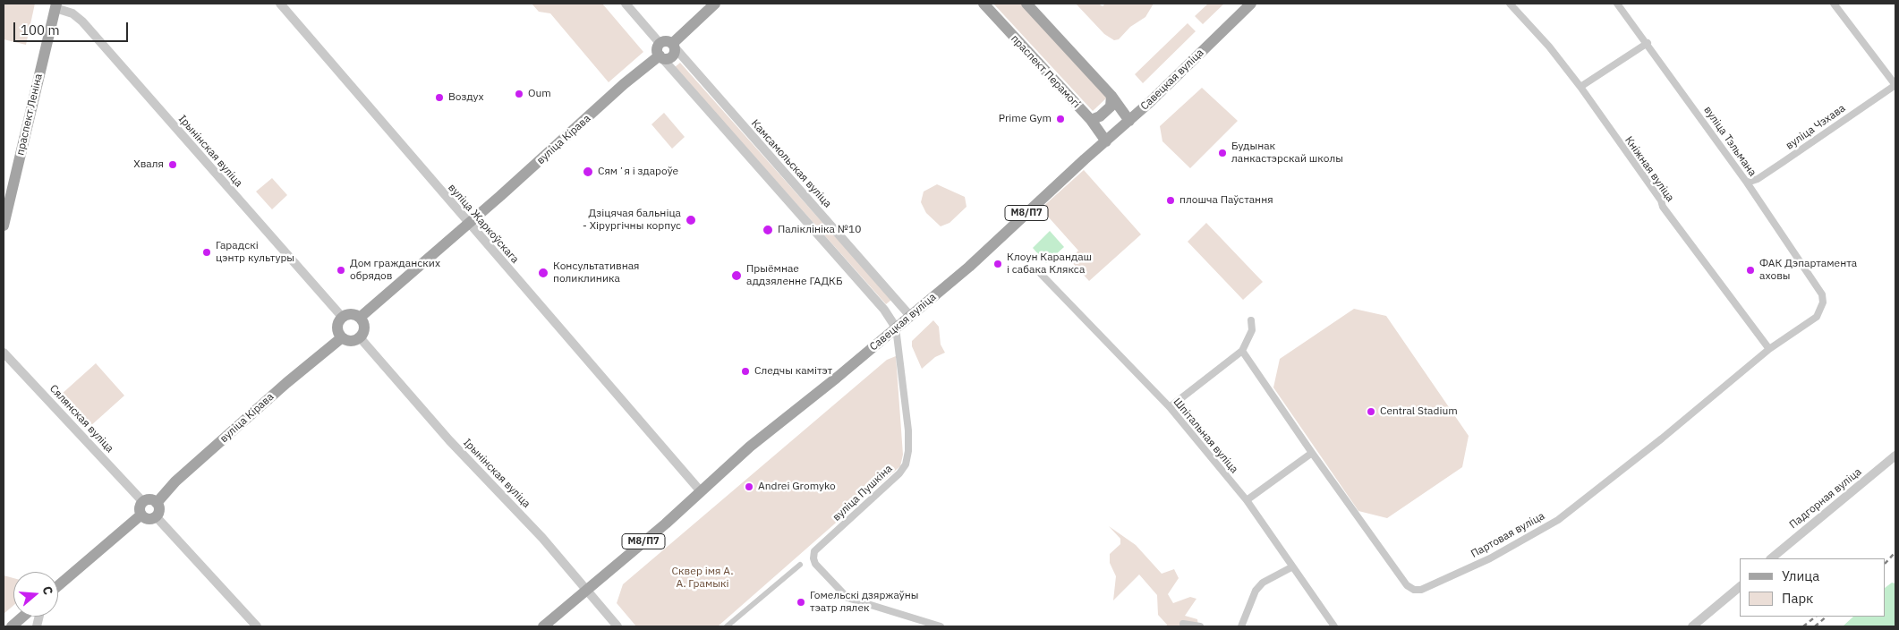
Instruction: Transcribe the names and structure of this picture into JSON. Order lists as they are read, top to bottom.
{
  "streets": {
    "main road": [
      "праспект Перамогі",
      "Савецкая вуліца",
      "праспект Леніна",
      "вуліца Кірава",
      "М8/П7"
    ],
    "street": [
      "вуліца Чэхава",
      "вуліца Тэльмана",
      "Ірынінская вуліца",
      "Камсамольская вуліца",
      "Кніжная вуліца",
      "вуліца Жаркоўскага",
      "Сялянская вуліца",
      "Шпітальная вуліца",
      "вуліца Пушкіна",
      "Падгорная вуліца",
      "Партовая вуліца"
    ]
  },
  "crossings": [
    ["праспект Перамогі", "Савецкая вуліца"],
    ["Савецкая вуліца", "Ірынінская вуліца"],
    ["Савецкая вуліца", "Камсамольская вуліца"],
    ["Савецкая вуліца", "вуліца Жаркоўскага"],
    ["Савецкая вуліца", "вуліца Пушкіна"],
    ["праспект Леніна", "Ірынінская вуліца"],
    ["вуліца Чэхава", "вуліца Тэльмана"],
    ["вуліца Кірава", "Ірынінская вуліца"],
    ["вуліца Кірава", "Камсамольская вуліца"],
    ["вуліца Кірава", "вуліца Жаркоўскага"],
    ["вуліца Кірава", "Сялянская вуліца"],
    ["вуліца Тэльмана", "Партовая вуліца"],
    ["Камсамольская вуліца", "вуліца Пушкіна"],
    ["Кніжная вуліца", "Партовая вуліца"]
  ],
  "parks": ["Сквер імя А. А. Грамыкі"],
  "places": [
    "Oum",
    "Воздух",
    "Prime Gym",
    "Будынак ланкастэрскай школы",
    "Хваля",
    "Сямʼя і здароўе",
    "плошча Паўстання",
    "Дзіцячая бальніца - Хірургічны корпус",
    "Паліклініка №10",
    "Гарадскі цэнтр культуры",
    "Клоун Карандаш і сабака Клякса",
    "Дом гражданских обрядов",
    "ФАК Дэпартамента аховы",
    "Консультативная поликлиника",
    "Прыёмнае аддзяленне ГАДКБ",
    "Следчы камітэт",
    "Central Stadium",
    "Andrei Gromyko",
    "Гомельскі дзяржаўны тэатр лялек"
  ],
  "legend": ["Улица", "Парк"],
  "scale_bar": "100 m",
  "north": "right"
}
